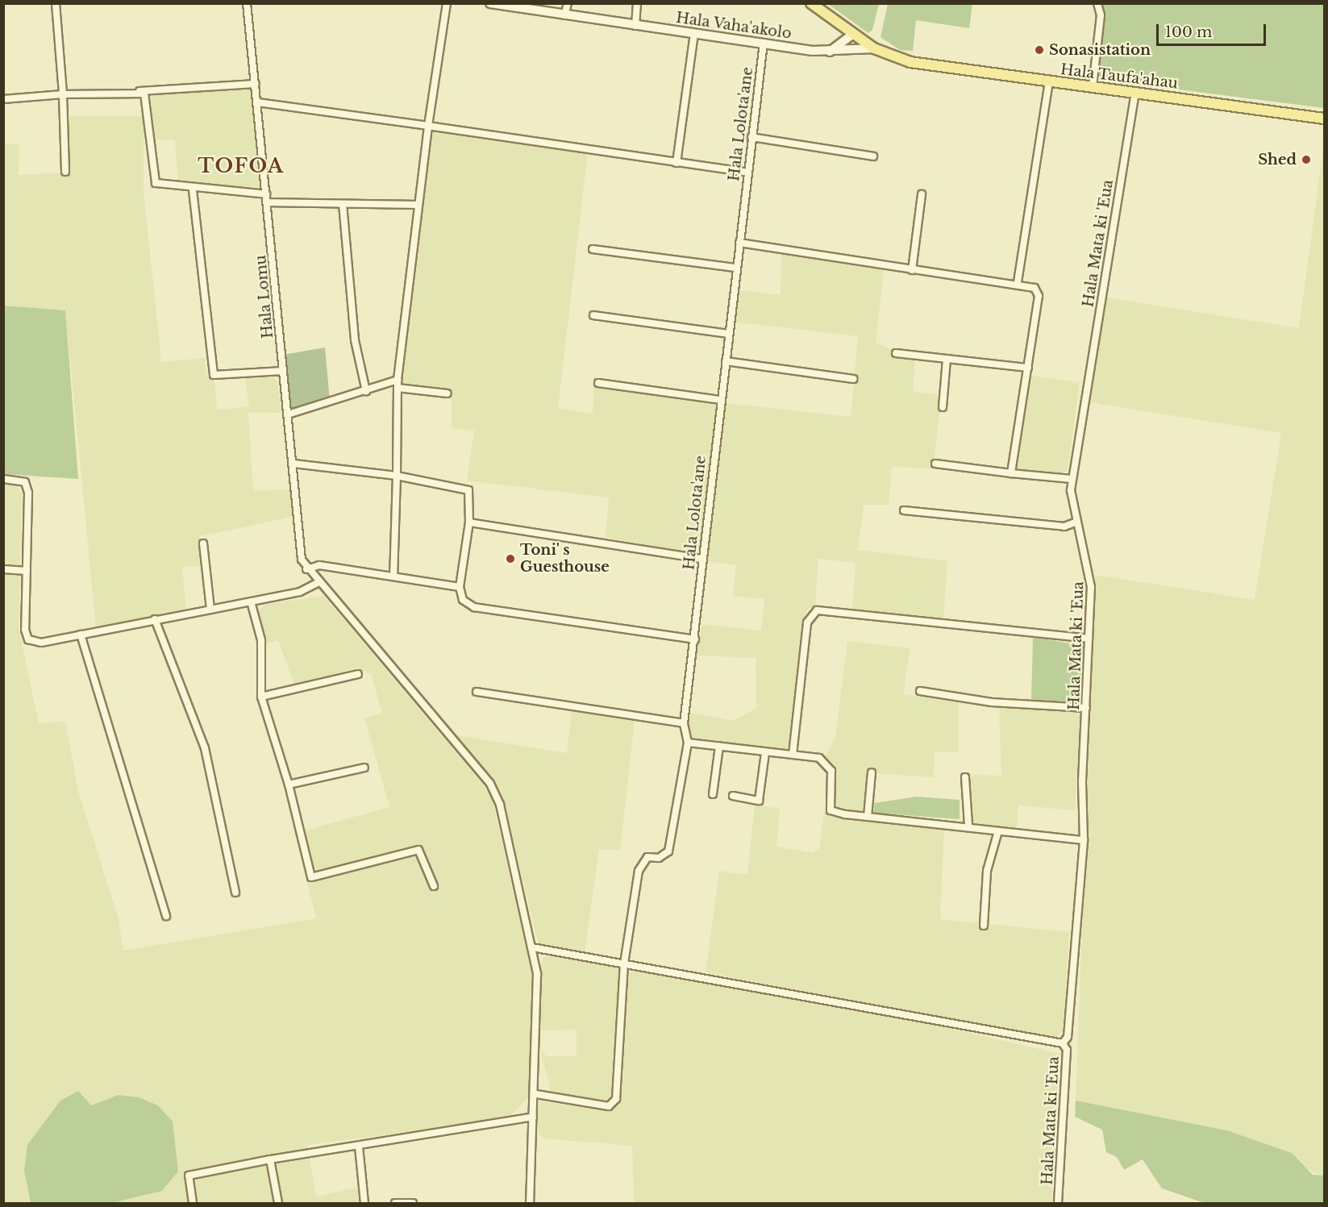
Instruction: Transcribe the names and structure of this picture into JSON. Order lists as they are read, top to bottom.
{
  "streets": {
    "main road": ["Hala Vaha'akolo", "Hala Taufa'ahau"],
    "street": ["Hala Lolota'ane", "Hala Mata ki 'Eua", "Hala Lomu"]
  },
  "crossings": [
    ["Hala Vaha'akolo", "Hala Taufa'ahau"],
    ["Hala Vaha'akolo", "Hala Lolota'ane"],
    ["Hala Taufa'ahau", "Hala Mata ki 'Eua"]
  ],
  "districts": ["TOFOA"],
  "places": ["Sonasistation", "Shed", "Toni' s Guesthouse"],
  "scale_bar": "100 m"
}
